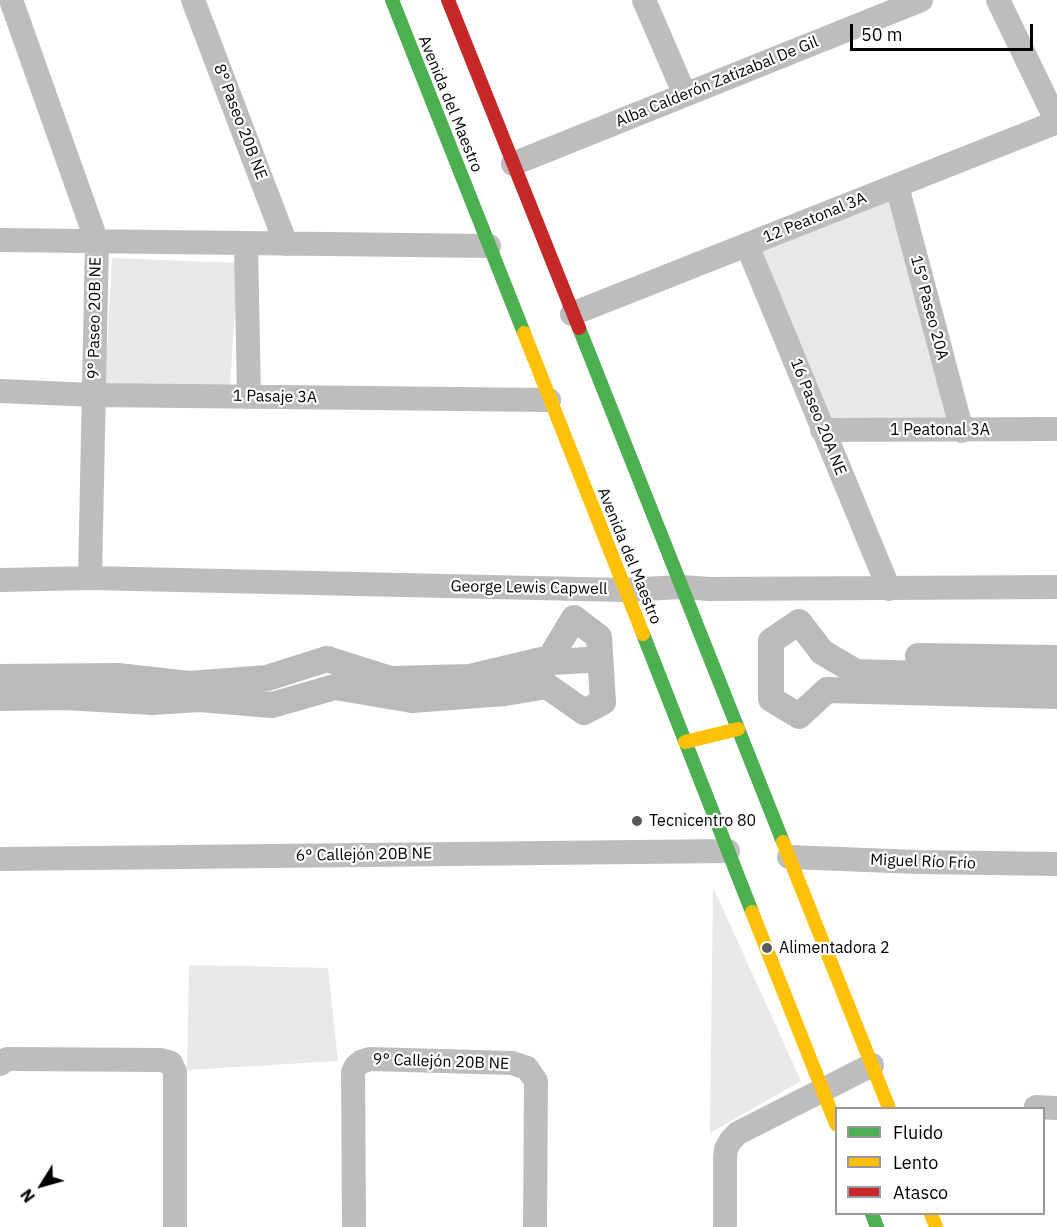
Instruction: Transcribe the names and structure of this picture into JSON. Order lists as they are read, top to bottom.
{
  "streets": {
    "street": [
      "Alba Calderón Zatizabal De Gil",
      "Avenida del Maestro",
      "8° Paseo 20B NE",
      "12 Peatonal 3A",
      "15° Paseo 20A",
      "9° Paseo 20B NE",
      "1 Pasaje 3A",
      "16 Paseo 20A NE",
      "1 Peatonal 3A",
      "George Lewis Capwell",
      "6° Callejón 20B NE",
      "Miguel Río Frío",
      "9° Callejón 20B NE"
    ]
  },
  "crossings": [
    ["Avenida del Maestro", "1 Pasaje 3A"],
    ["Avenida del Maestro", "George Lewis Capwell"],
    ["Avenida del Maestro", "6° Callejón 20B NE"],
    ["12 Peatonal 3A", "15° Paseo 20A"],
    ["12 Peatonal 3A", "16 Paseo 20A NE"],
    ["15° Paseo 20A", "1 Peatonal 3A"],
    ["9° Paseo 20B NE", "1 Pasaje 3A"],
    ["9° Paseo 20B NE", "George Lewis Capwell"],
    ["16 Paseo 20A NE", "1 Peatonal 3A"],
    ["16 Paseo 20A NE", "George Lewis Capwell"]
  ],
  "places": ["Tecnicentro 80", "Alimentadora 2"],
  "legend": ["Fluido", "Lento", "Atasco"],
  "scale_bar": "50 m",
  "north": "bottom left"
}
